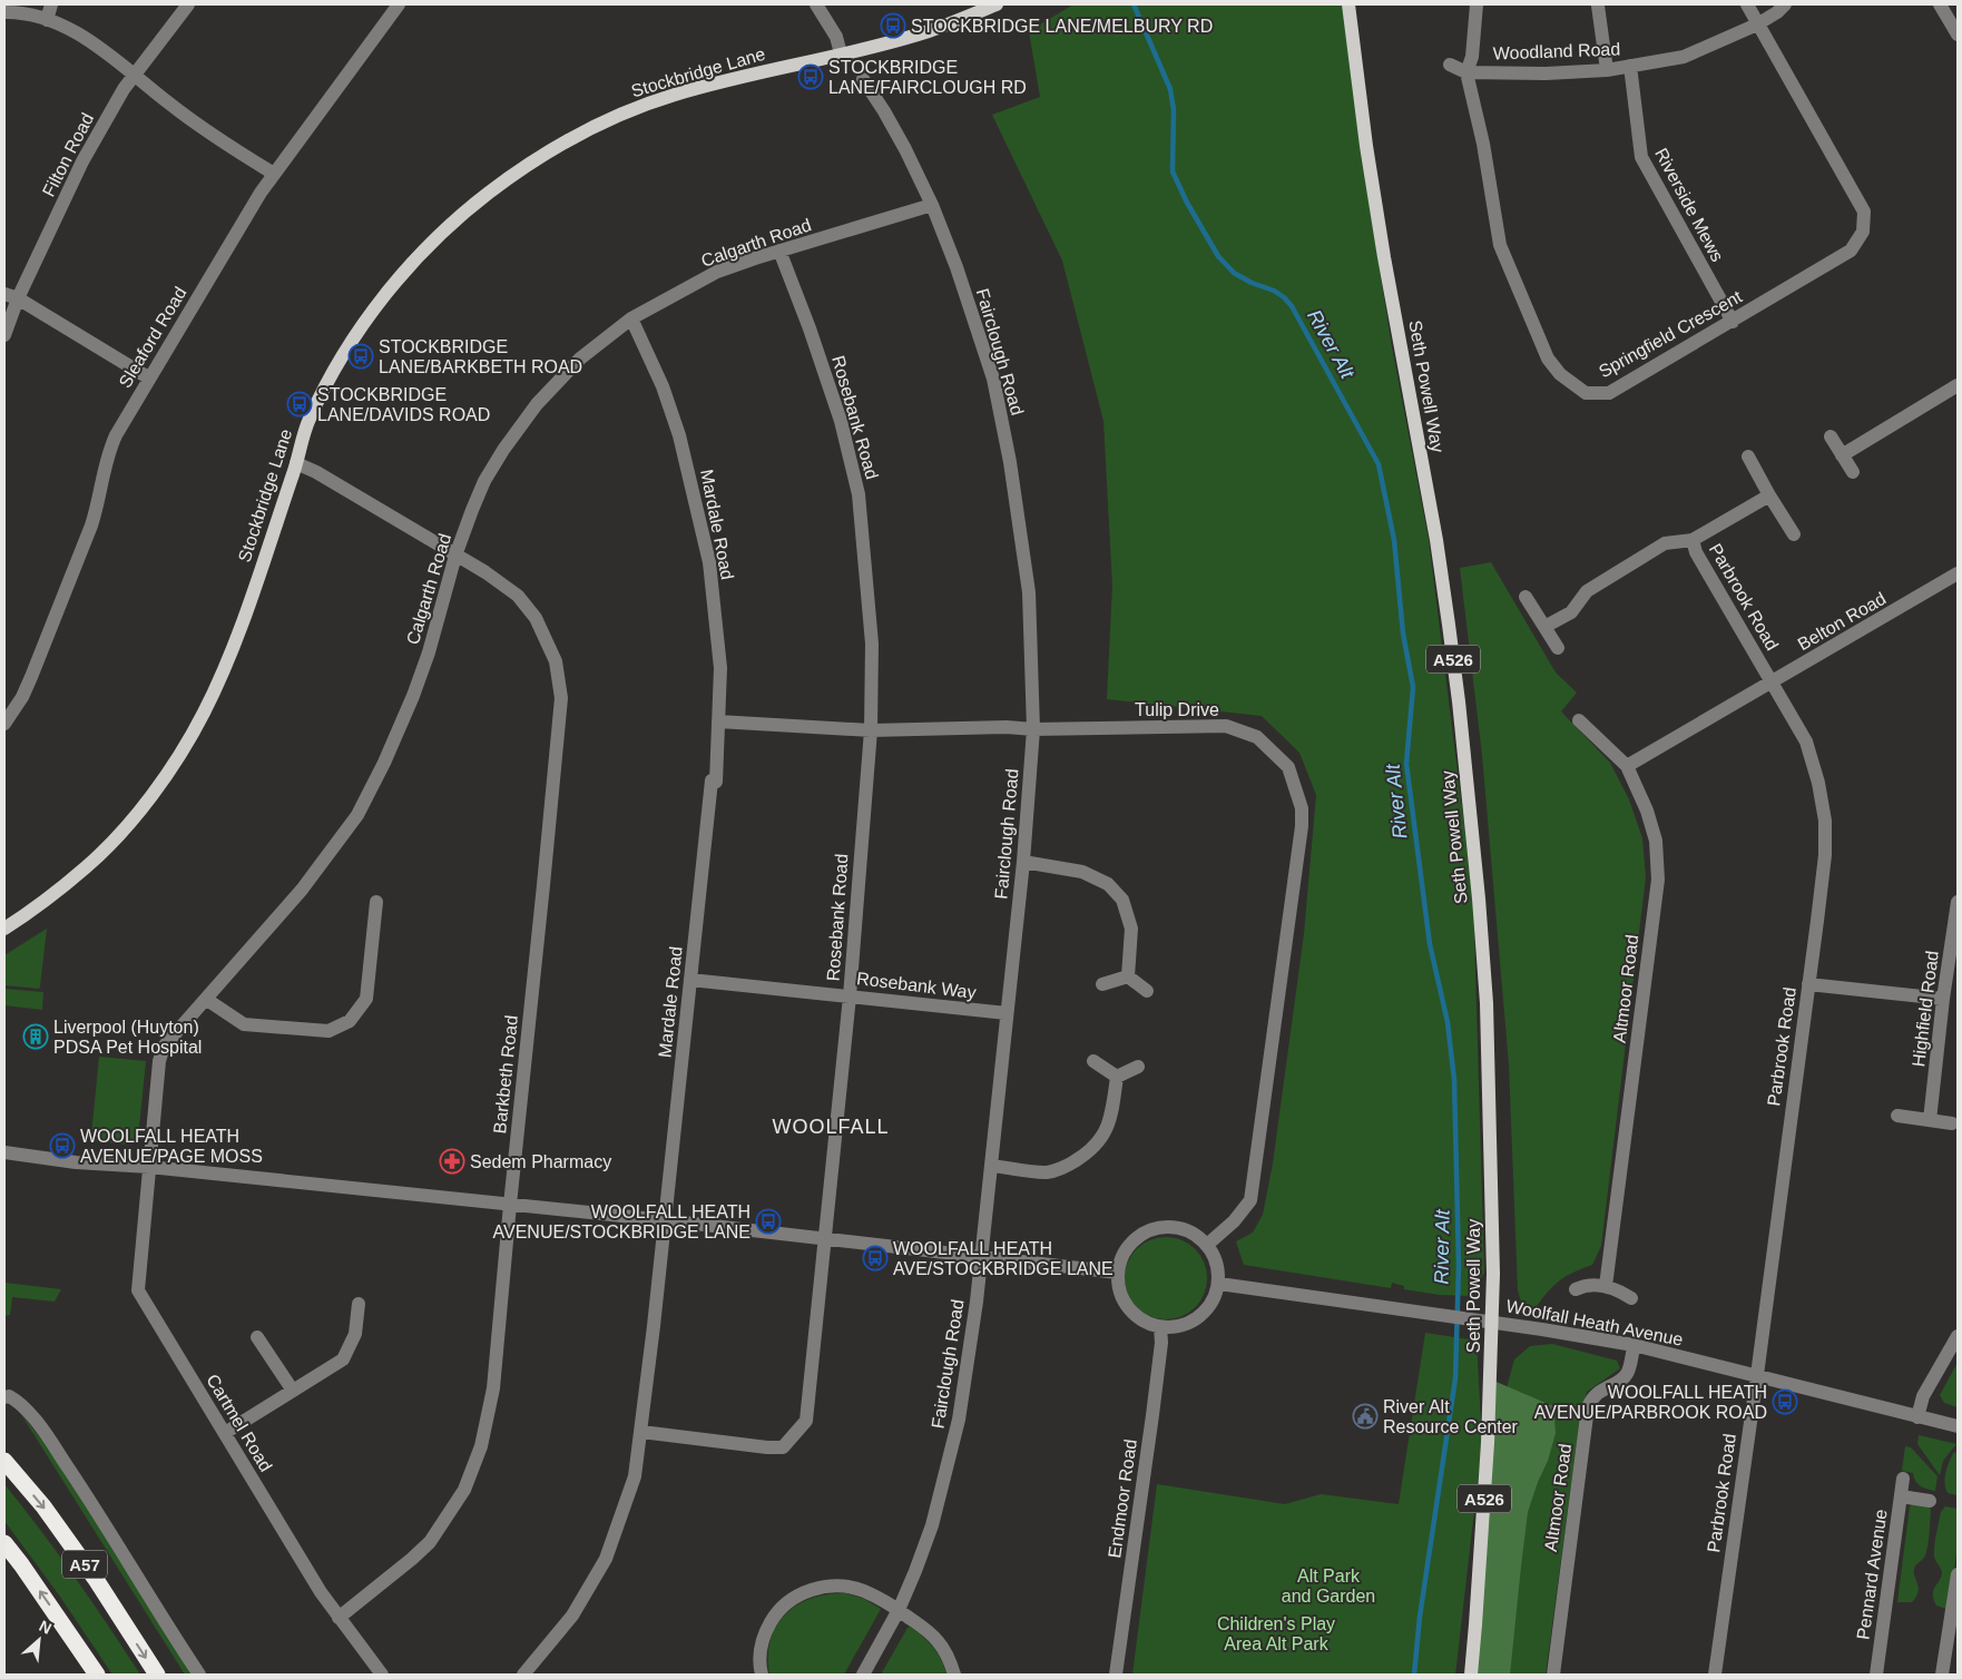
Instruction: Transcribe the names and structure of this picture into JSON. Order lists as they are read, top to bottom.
{
  "streets": {
    "highway": ["A57"],
    "main road": ["Stockbridge Lane", "Seth Powell Way", "A526"],
    "street": [
      "Woodland Road",
      "Filton Road",
      "Riverside Mews",
      "Calgarth Road",
      "Springfield Crescent",
      "Sleaford Road",
      "Fairclough Road",
      "Rosebank Road",
      "Mardale Road",
      "Parbrook Road",
      "Belton Road",
      "Tulip Drive",
      "Rosebank Way",
      "Altmoor Road",
      "Highfield Road",
      "Barkbeth Road",
      "Woolfall Heath Avenue",
      "Cartmel Road",
      "Endmoor Road",
      "Pennard Avenue"
    ]
  },
  "crossings": [
    ["Woodland Road", "Riverside Mews"],
    ["Woodland Road", "Springfield Crescent"],
    ["Stockbridge Lane", "Barkbeth Road"],
    ["Riverside Mews", "Springfield Crescent"],
    ["Calgarth Road", "Fairclough Road"],
    ["Calgarth Road", "Rosebank Road"],
    ["Calgarth Road", "Mardale Road"],
    ["Calgarth Road", "Barkbeth Road"],
    ["Calgarth Road", "Cartmel Road"],
    ["Fairclough Road", "Tulip Drive"],
    ["Fairclough Road", "Rosebank Way"],
    ["Seth Powell Way", "Woolfall Heath Avenue"],
    ["Rosebank Road", "Mardale Road"],
    ["Rosebank Road", "Tulip Drive"],
    ["Rosebank Road", "Rosebank Way"],
    ["Mardale Road", "Tulip Drive"],
    ["Mardale Road", "Rosebank Way"],
    ["Parbrook Road", "Belton Road"],
    ["Parbrook Road", "Woolfall Heath Avenue"],
    ["Belton Road", "Altmoor Road"],
    ["Tulip Drive", "Woolfall Heath Avenue"],
    ["Tulip Drive", "Endmoor Road"],
    ["Altmoor Road", "Woolfall Heath Avenue"],
    ["Barkbeth Road", "Cartmel Road"],
    ["Woolfall Heath Avenue", "Endmoor Road"]
  ],
  "districts": ["WOOLFALL"],
  "water": ["River Alt"],
  "parks": ["Alt Park and Garden", "Children's Play Area Alt Park"],
  "places": {
    "bus stop": [
      "STOCKBRIDGE LANE/MELBURY RD",
      "STOCKBRIDGE LANE/FAIRCLOUGH RD",
      "STOCKBRIDGE LANE/BARKBETH ROAD",
      "STOCKBRIDGE LANE/DAVIDS ROAD",
      "WOOLFALL HEATH AVENUE/PAGE MOSS",
      "WOOLFALL HEATH AVENUE/STOCKBRIDGE LANE",
      "WOOLFALL HEATH AVE/STOCKBRIDGE LANE",
      "WOOLFALL HEATH AVENUE/PARBROOK ROAD"
    ],
    "building": ["Liverpool (Huyton) PDSA Pet Hospital"],
    "pharmacy": ["Sedem Pharmacy"],
    "public building": ["River Alt Resource Center"]
  },
  "north": "top right"
}
